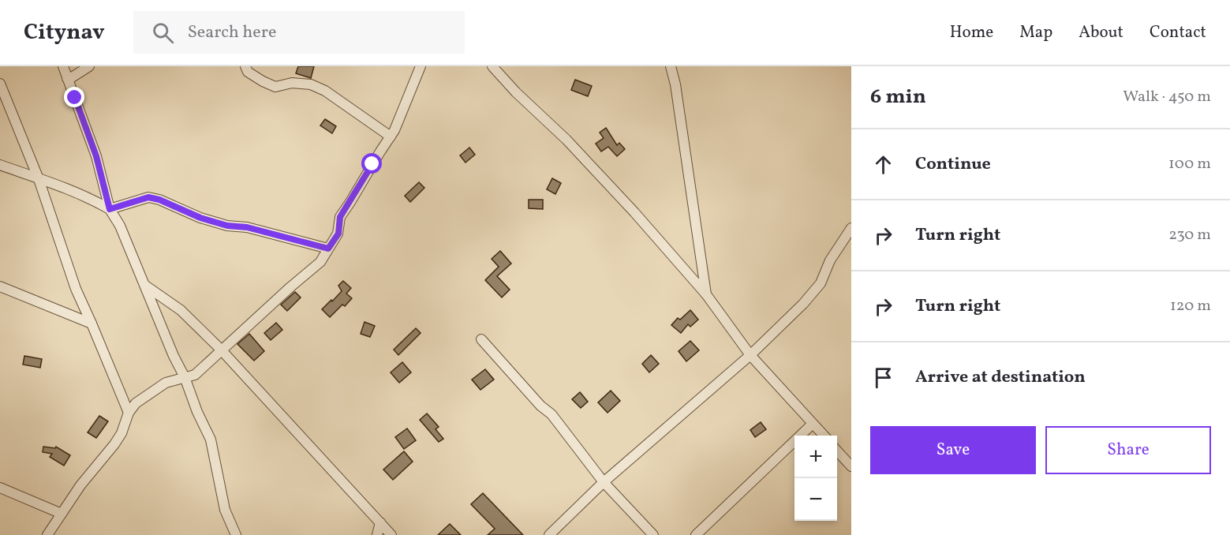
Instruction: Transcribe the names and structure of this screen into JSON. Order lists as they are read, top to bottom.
{
  "page": {
    "header": "Citynav",
    "search": "Search here",
    "nav": [
      "Home",
      "Map",
      "About",
      "Contact"
    ],
    "heading": ["6 min", "Walk · 450 m"],
    "list": [
      ["Continue", "100 m"],
      ["Turn right", "230 m"],
      ["Turn right", "120 m"],
      "Arrive at destination"
    ],
    "buttons": ["Save", "Share"],
    "map_buttons": ["+", "−"]
  }
}
